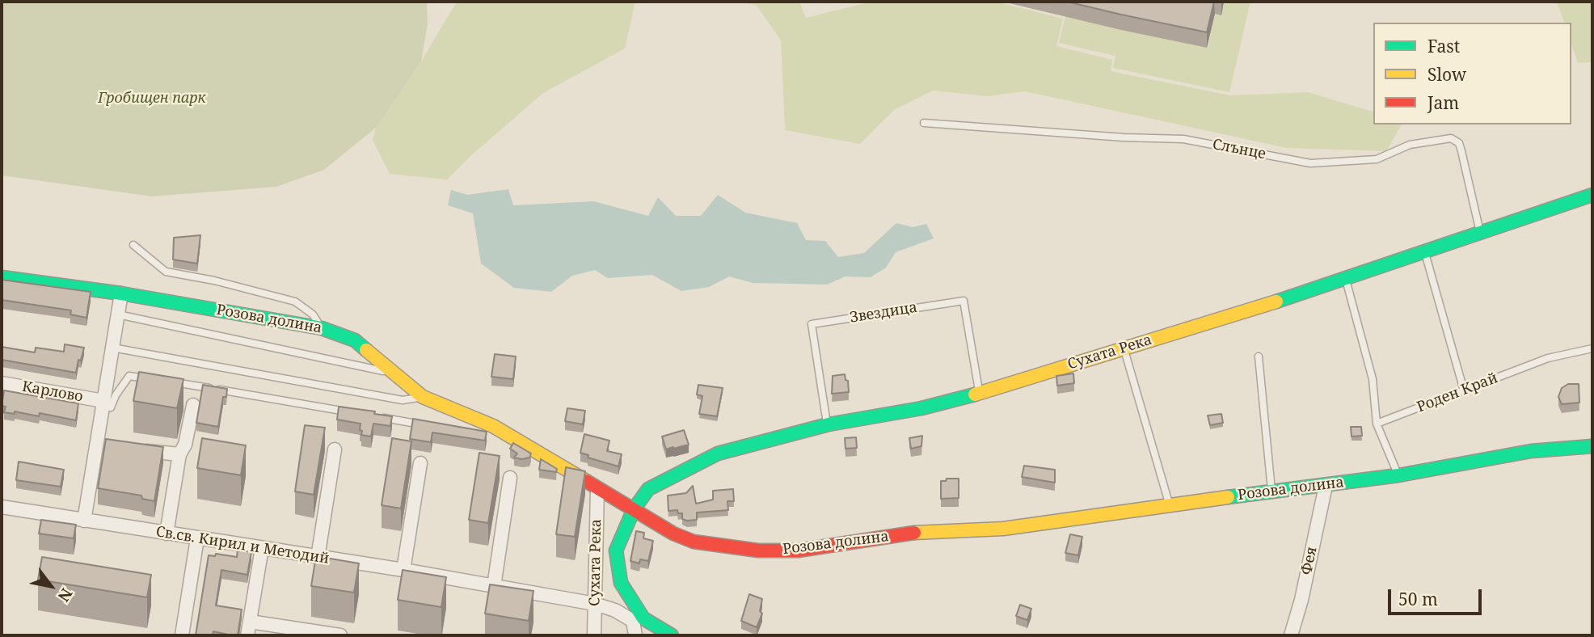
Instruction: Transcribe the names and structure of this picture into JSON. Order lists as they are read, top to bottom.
{
  "streets": {
    "street": [
      "Розова долина",
      "Сухата Река",
      "Карлово",
      "Св.св. Кирил и Методий",
      "Фея"
    ],
    "lane": ["Слънце", "Звездица", "Роден Край"]
  },
  "crossings": [
    ["Слънце", "Сухата Река"],
    ["Звездица", "Сухата Река"],
    ["Розова долина", "Сухата Река"],
    ["Розова долина", "Фея"],
    ["Сухата Река", "Св.св. Кирил и Методий"]
  ],
  "parks": ["Гробищен парк"],
  "legend": ["Fast", "Slow", "Jam"],
  "scale_bar": "50 m",
  "north": "bottom right"
}
